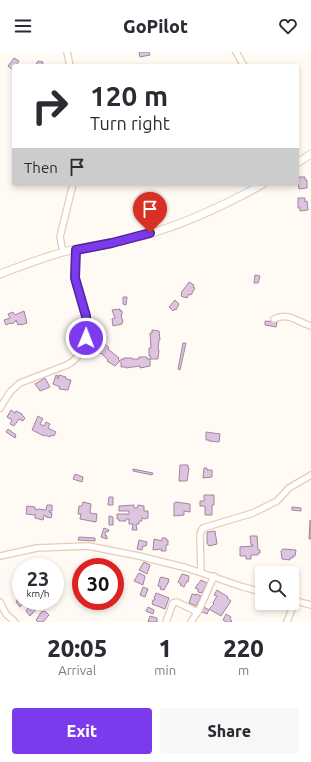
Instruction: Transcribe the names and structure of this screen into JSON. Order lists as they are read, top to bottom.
{
  "page": {
    "header": "GoPilot",
    "turn": ["120 m", "Turn right"],
    "then": "Then",
    "speed": "23 km/h",
    "limit": "30",
    "eta": [
      "20:05",
      "Arrival",
      "1",
      "min",
      "220",
      "m"
    ],
    "buttons": ["Exit", "Share"]
  }
}
